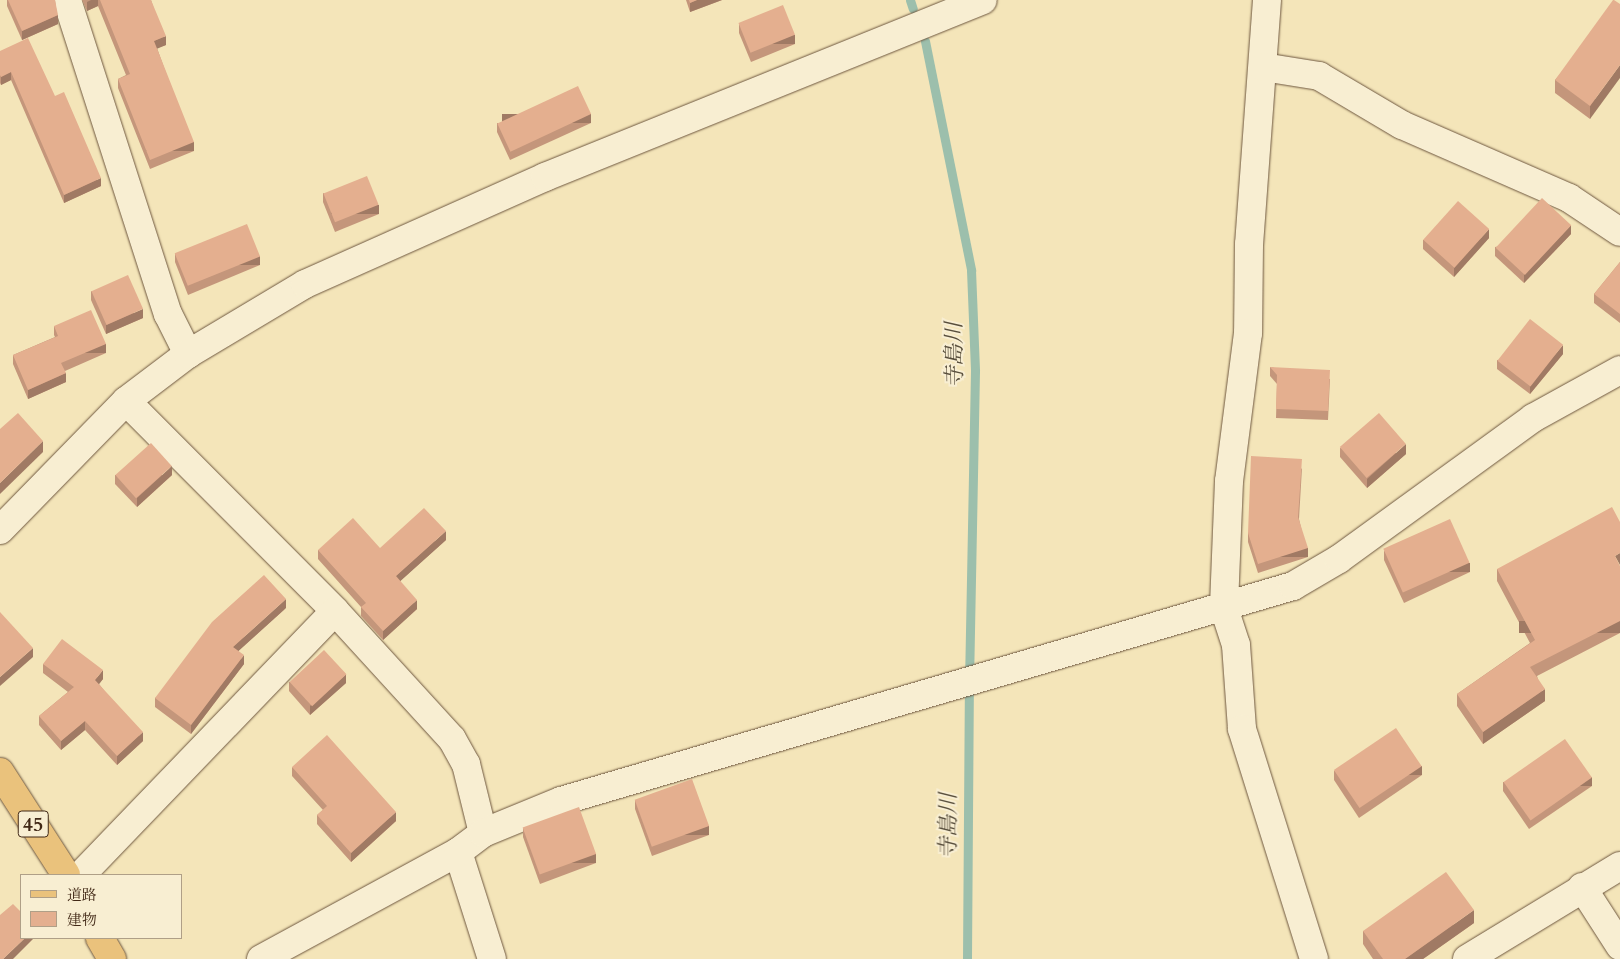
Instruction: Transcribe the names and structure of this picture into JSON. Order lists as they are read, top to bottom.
{
  "streets": {
    "main road": ["45"]
  },
  "water": ["寺島川"],
  "legend": ["道路", "建物"]
}
